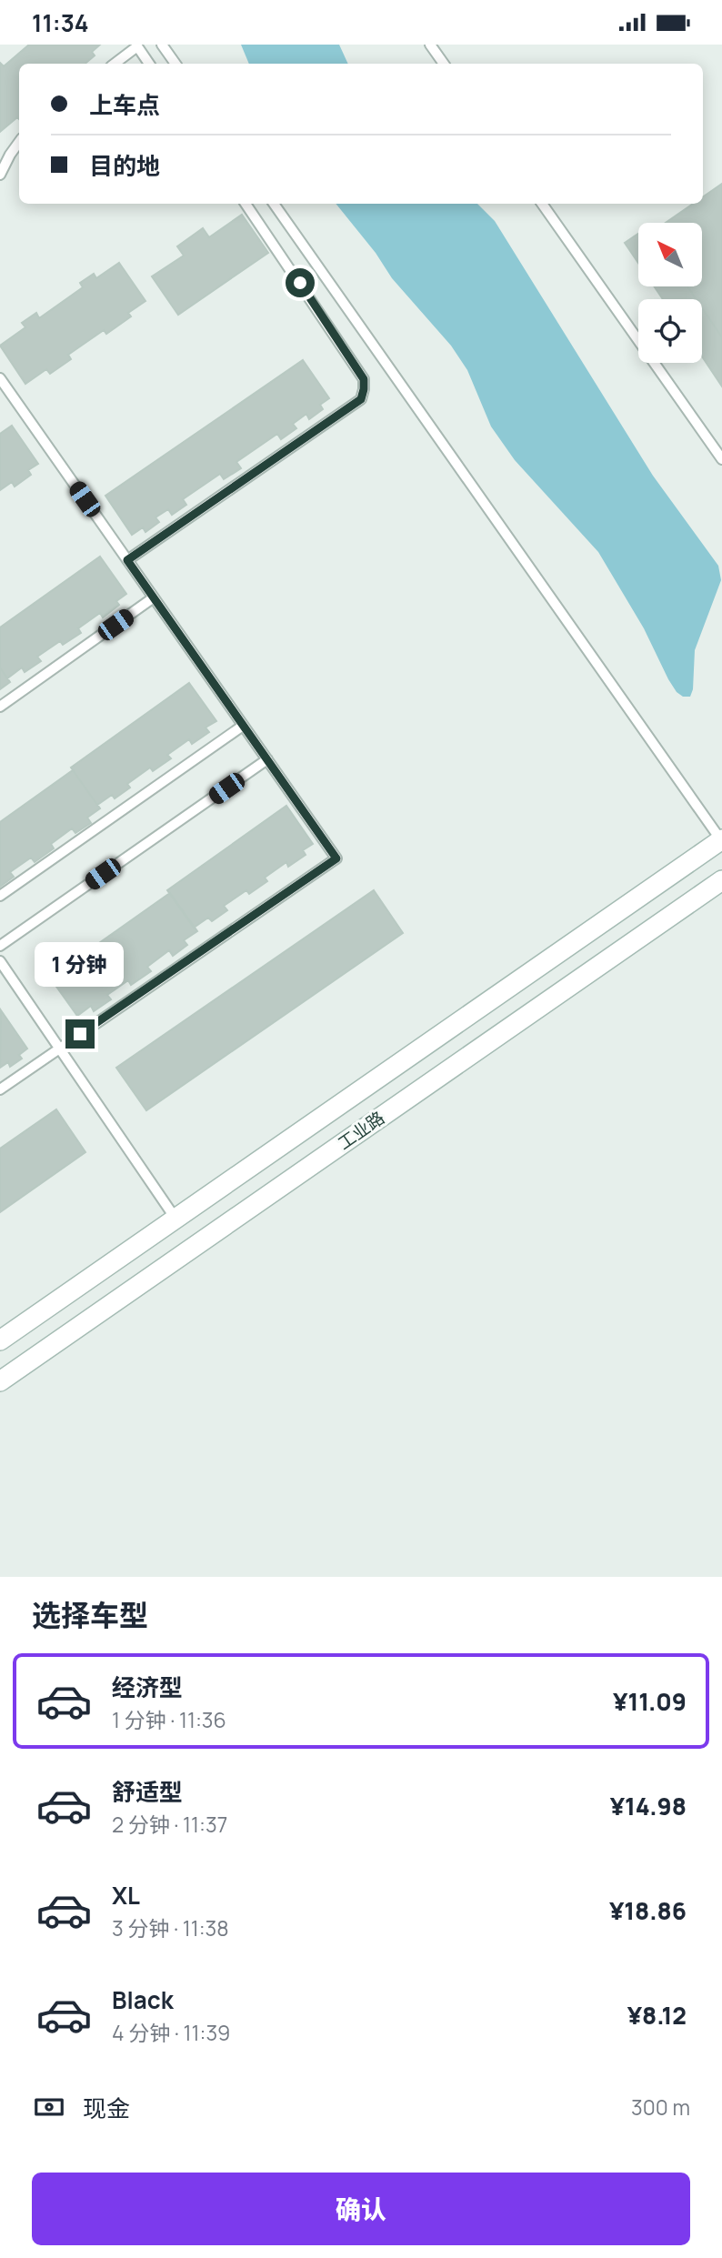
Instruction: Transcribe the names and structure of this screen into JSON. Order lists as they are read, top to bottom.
{
  "streets": {
    "street": ["工业路"]
  },
  "north": "top left",
  "page": {
    "status": "11:34",
    "banner": ["上车点", "目的地"],
    "bubble": "1 分钟",
    "heading": "选择车型",
    "list": [
      {
        "name": "经济型",
        "note": "1 分钟 · 11:36",
        "value": "¥11.09"
      },
      {
        "name": "舒适型",
        "note": "2 分钟 · 11:37",
        "value": "¥14.98"
      },
      {
        "name": "XL",
        "note": "3 分钟 · 11:38",
        "value": "¥18.86"
      },
      {
        "name": "Black",
        "note": "4 分钟 · 11:39",
        "value": "¥8.12"
      }
    ],
    "pay": ["现金", "300 m"],
    "buttons": "确认"
  }
}
